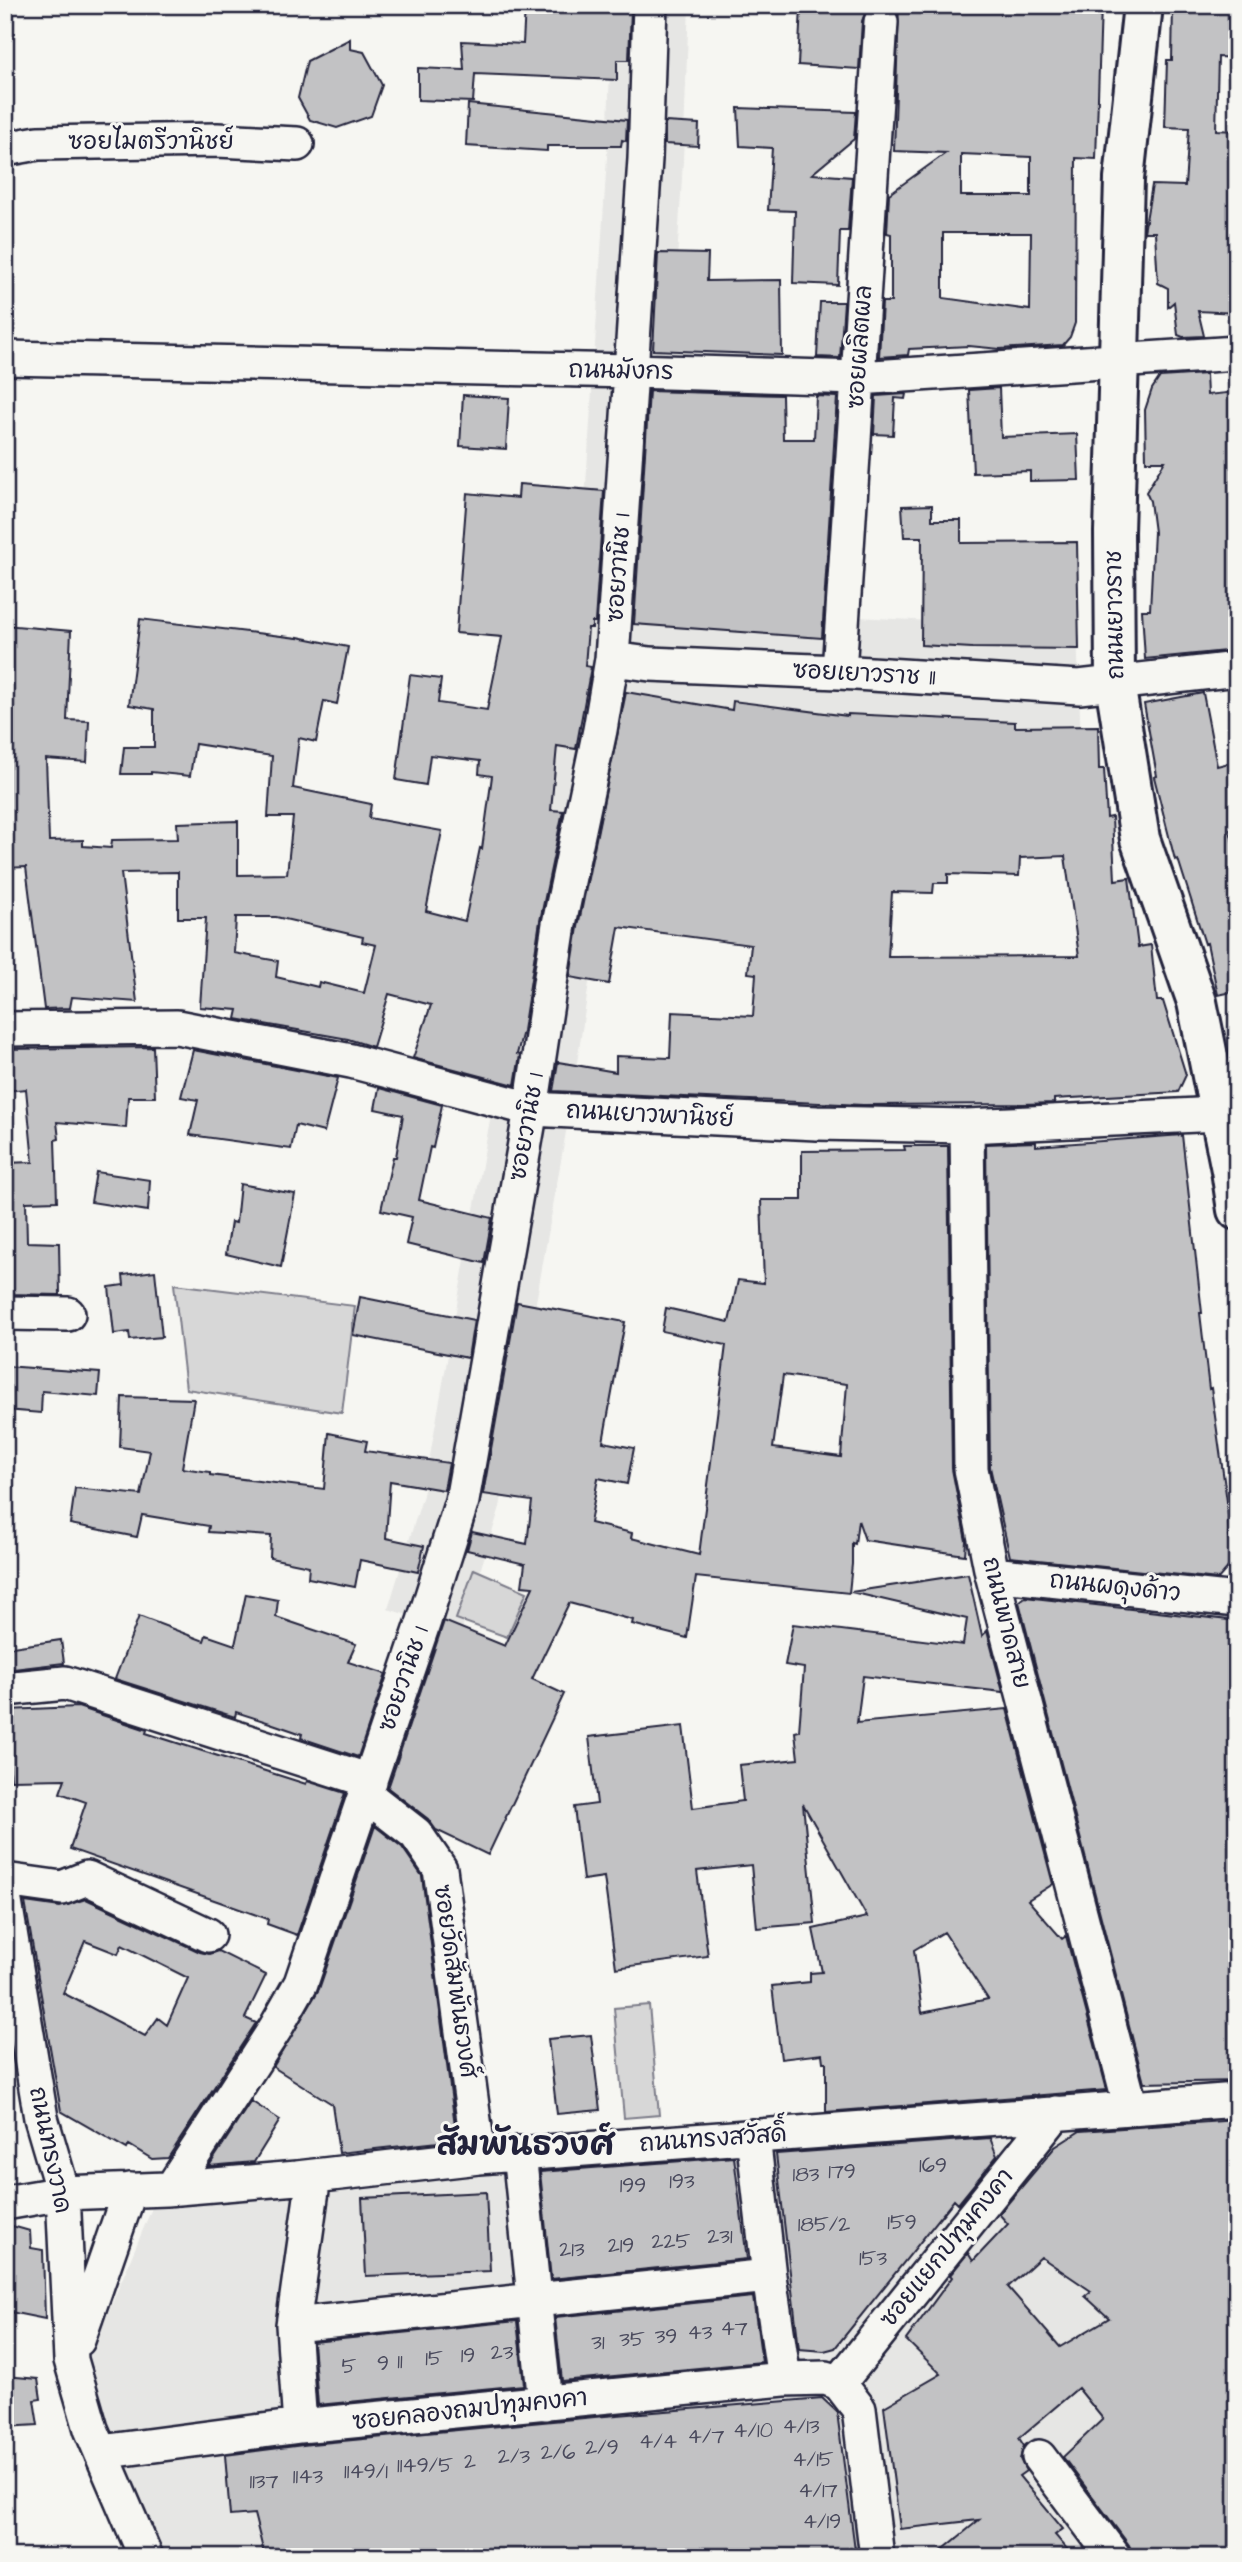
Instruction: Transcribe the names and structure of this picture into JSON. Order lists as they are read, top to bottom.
{
  "streets": {
    "main road": ["ถนนเยาวราช"],
    "street": [
      "ซอยไมตรีวานิชย์",
      "ซอยผลิตผล",
      "ถนนมังกร",
      "ซอยวานิช 1",
      "ซอยเยาวราช 11",
      "ถนนเยาวพานิชย์",
      "ถนนผดุงด้าว",
      "ถนนพาดสาย",
      "ซอยวัดสัมพันธวงศ์",
      "ถนนทรงสวัสดิ์",
      "ถนนทรงวาด",
      "ซอยแยกปทุมคงคา",
      "ซอยคลองถมปทุมคงคา"
    ]
  },
  "crossings": [
    ["ซอยผลิตผล", "ถนนมังกร"],
    ["ซอยผลิตผล", "ซอยเยาวราช 11"],
    ["ถนนมังกร", "ซอยวานิช 1"],
    ["ถนนมังกร", "ถนนเยาวราช"],
    ["ซอยวานิช 1", "ซอยเยาวราช 11"],
    ["ซอยวานิช 1", "ถนนเยาวพานิชย์"],
    ["ซอยวานิช 1", "ซอยวัดสัมพันธวงศ์"],
    ["ซอยวานิช 1", "ถนนทรงสวัสดิ์"],
    ["ถนนเยาวราช", "ซอยเยาวราช 11"],
    ["ถนนเยาวราช", "ถนนเยาวพานิชย์"],
    ["ถนนเยาวพานิชย์", "ถนนพาดสาย"],
    ["ถนนผดุงด้าว", "ถนนพาดสาย"],
    ["ถนนพาดสาย", "ถนนทรงสวัสดิ์"],
    ["ซอยวัดสัมพันธวงศ์", "ถนนทรงสวัสดิ์"],
    ["ถนนทรงสวัสดิ์", "ถนนทรงวาด"],
    ["ถนนทรงสวัสดิ์", "ซอยแยกปทุมคงคา"],
    ["ถนนทรงวาด", "ซอยคลองถมปทุมคงคา"],
    ["ซอยแยกปทุมคงคา", "ซอยคลองถมปทุมคงคา"]
  ],
  "districts": ["สัมพันธวงศ์"],
  "house_numbers": [
    "169",
    "179",
    "183",
    "193",
    "199",
    "159",
    "185/2",
    "231",
    "225",
    "219",
    "213",
    "153",
    "47",
    "43",
    "39",
    "35",
    "31",
    "23",
    "19",
    "15",
    "11",
    "9",
    "5",
    "4/13",
    "4/10",
    "4/7",
    "4/4",
    "2/9",
    "2/6",
    "2/3",
    "4/15",
    "2",
    "1149/5",
    "1149/1",
    "1143",
    "1137",
    "4/17",
    "4/19"
  ]
}
